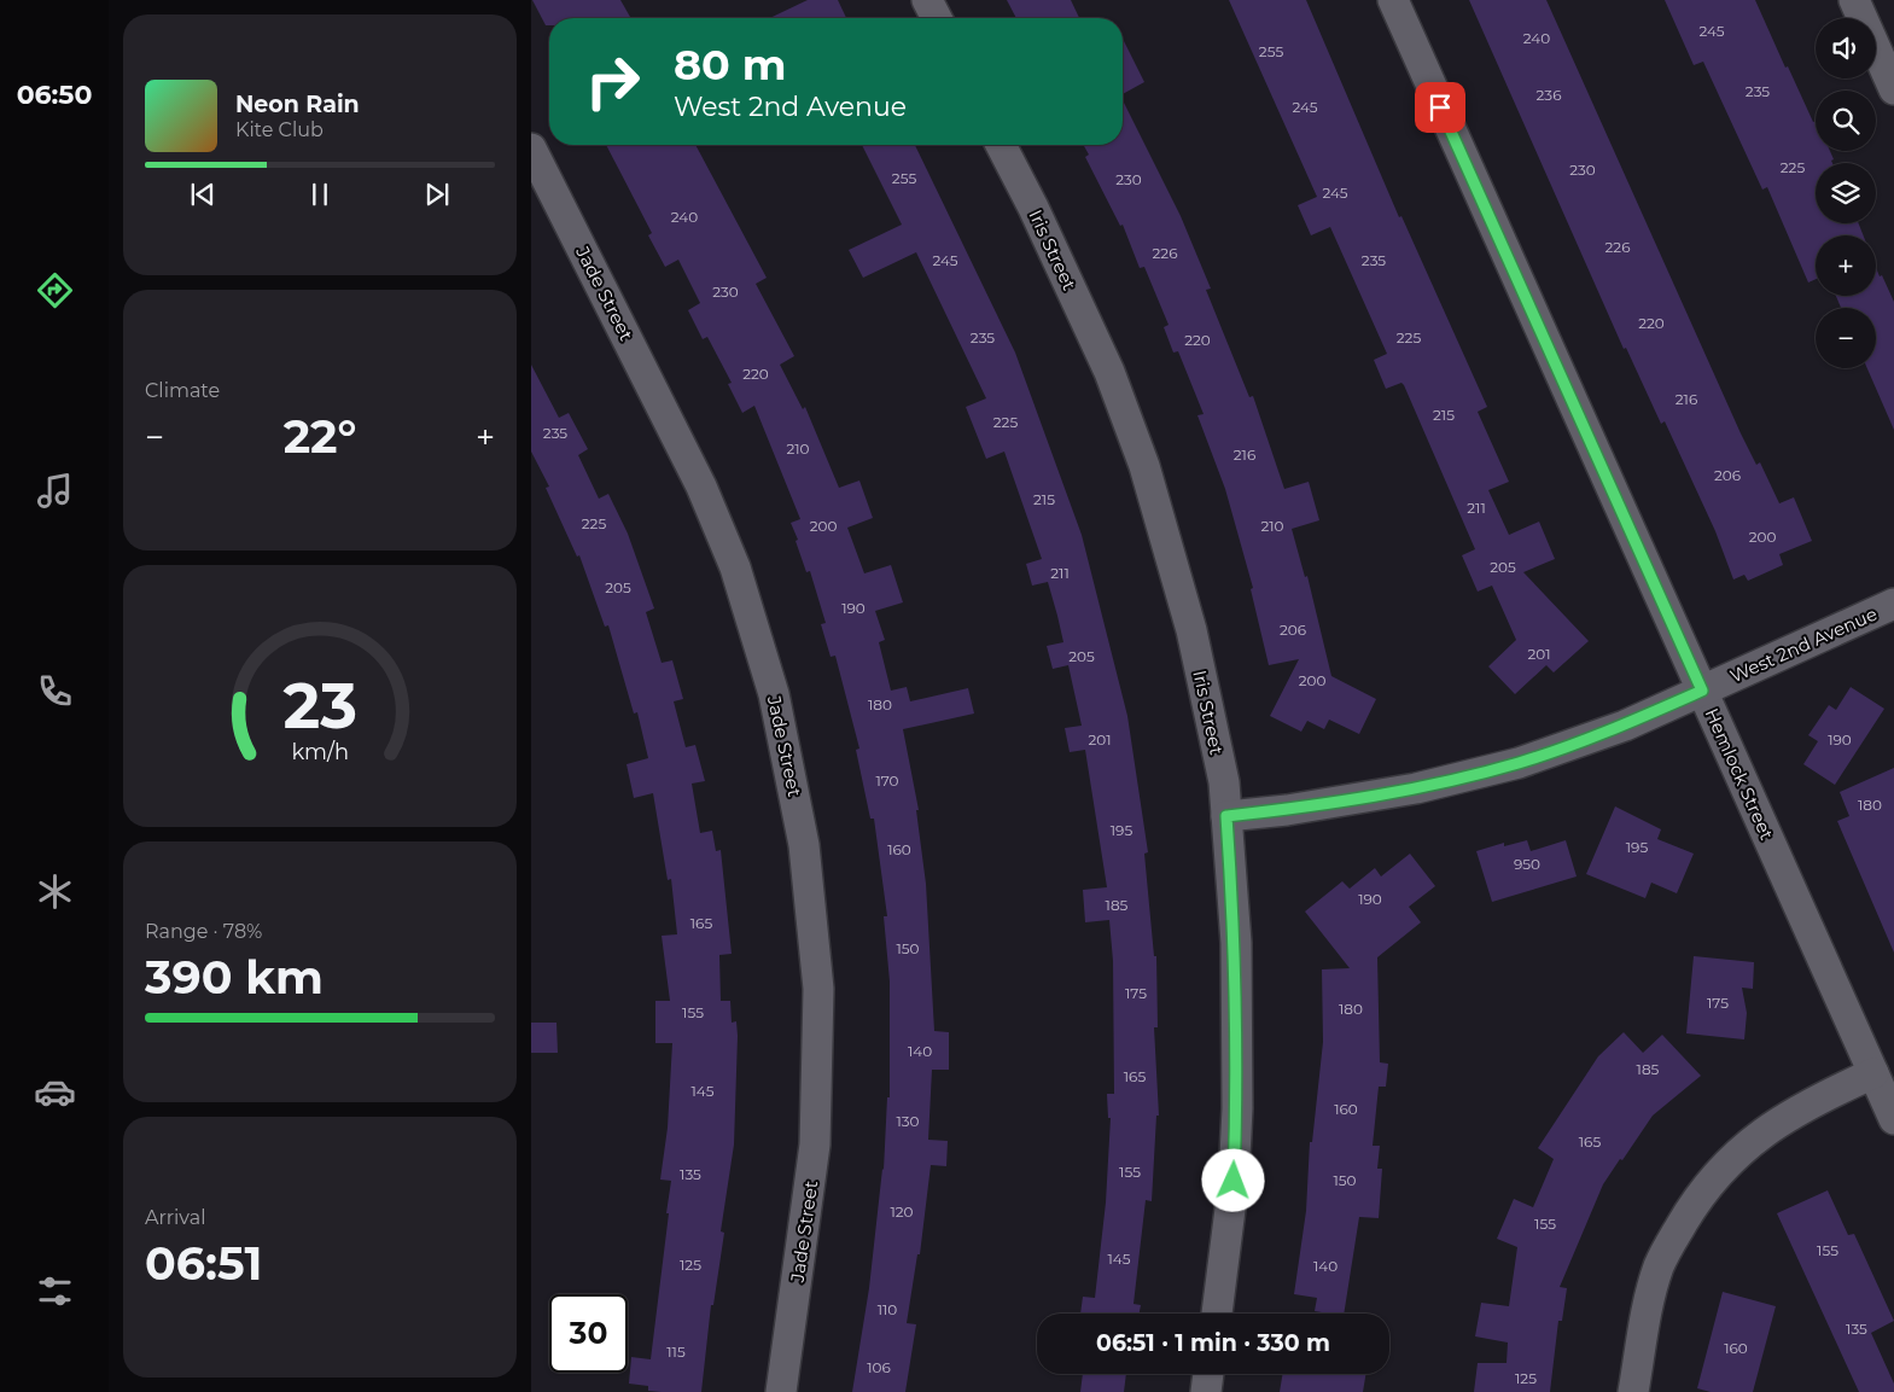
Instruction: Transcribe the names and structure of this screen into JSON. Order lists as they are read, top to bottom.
{
  "streets": {
    "street": [
      "Iris Street",
      "Jade Street",
      "West 2nd Avenue",
      "Hemlock Street"
    ]
  },
  "crossings": [
    ["Iris Street", "West 2nd Avenue"],
    ["West 2nd Avenue", "Hemlock Street"]
  ],
  "house_numbers": [
    "245",
    "240",
    "255",
    "235",
    "236",
    "245",
    "225",
    "230",
    "255",
    "230",
    "245",
    "240",
    "226",
    "226",
    "245",
    "235",
    "230",
    "220",
    "235",
    "225",
    "220",
    "220",
    "216",
    "215",
    "225",
    "235",
    "210",
    "216",
    "206",
    "215",
    "211",
    "225",
    "200",
    "210",
    "200",
    "205",
    "211",
    "205",
    "190",
    "206",
    "201",
    "205",
    "200",
    "180",
    "201",
    "190",
    "170",
    "180",
    "195",
    "195",
    "160",
    "950",
    "190",
    "185",
    "165",
    "150",
    "175",
    "175",
    "180",
    "155",
    "140",
    "185",
    "165",
    "145",
    "160",
    "130",
    "165",
    "155",
    "135",
    "150",
    "120",
    "155",
    "155",
    "145",
    "125",
    "140",
    "110",
    "135",
    "160",
    "115",
    "106",
    "125"
  ],
  "page": {
    "tabs": "06:50",
    "map_buttons": ["+", "−"],
    "turn": ["80 m", "West 2nd Avenue"],
    "song": ["Neon Rain", "Kite Club"],
    "tile": [
      "Climate",
      ["Range · 78%", "390 km"],
      ["Arrival", "06:51"]
    ],
    "heat": ["−", "22°", "+"],
    "limit": "30",
    "trip": "06:51 · 1 min · 330 m",
    "gauge": ["23", "km/h"]
  }
}
